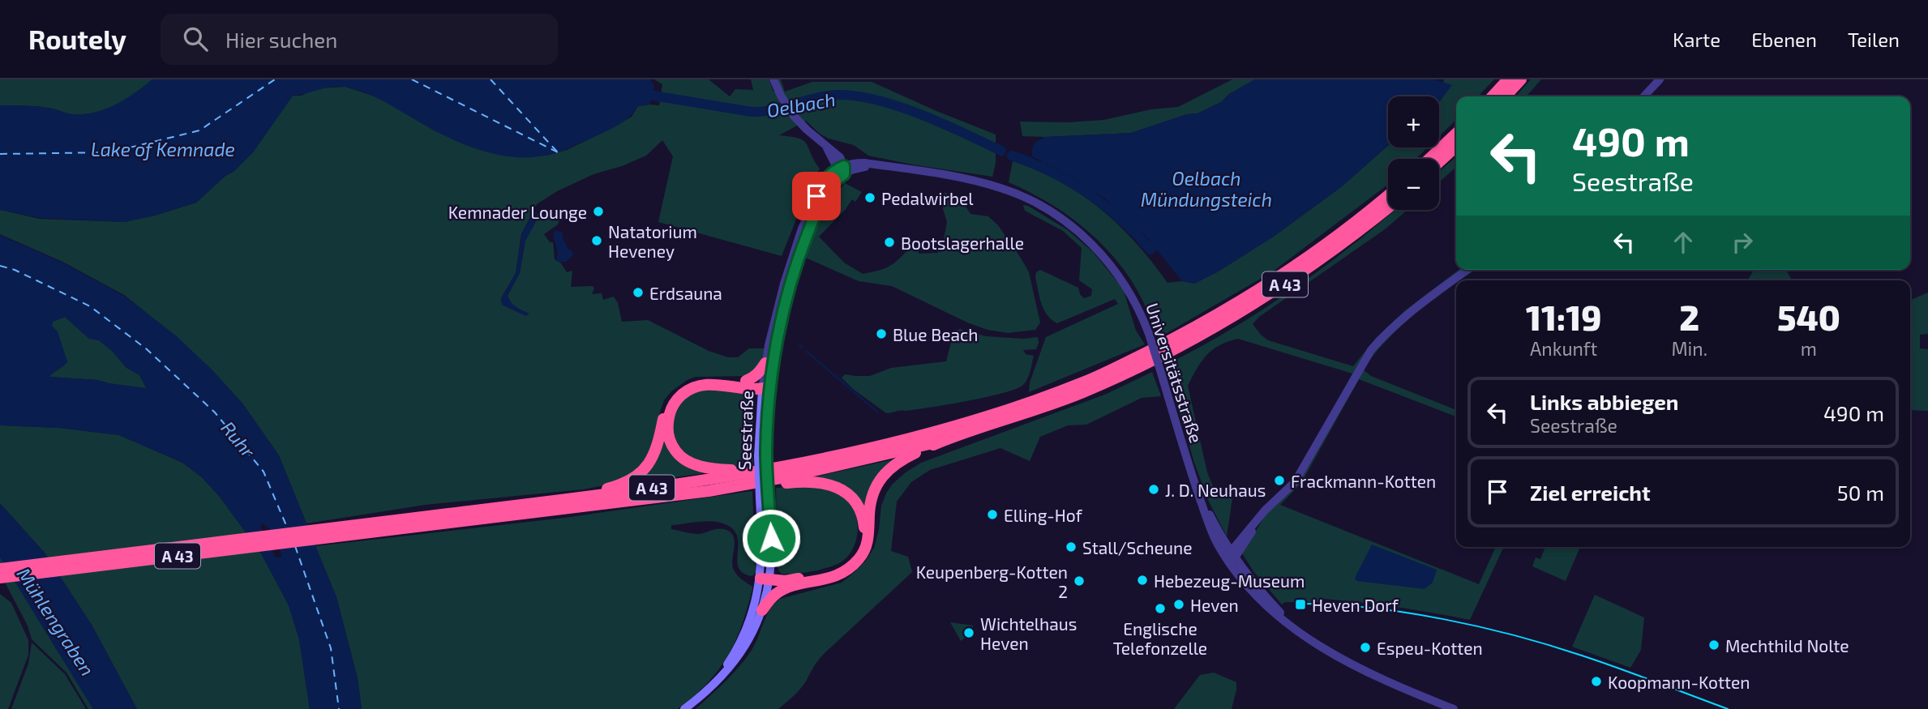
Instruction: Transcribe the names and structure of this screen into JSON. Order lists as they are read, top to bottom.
{
  "streets": {
    "highway": ["A 43"],
    "main road": ["Seestraße"],
    "street": ["Universitätsstraße"]
  },
  "crossings": [
    ["Universitätsstraße", "Seestraße"]
  ],
  "water": [
    "Oelbach",
    "Lake of Kemnade",
    "Oelbach Mündungsteich",
    "Ruhr",
    "Mühlengraben"
  ],
  "places": {
    "other": [
      "Pedalwirbel",
      "Kemnader Lounge",
      "Natatorium Heveney",
      "Bootslagerhalle",
      "Erdsauna",
      "Blue Beach",
      "Frackmann-Kotten",
      "J. D. Neuhaus",
      "Elling-Hof",
      "Stall/Scheune",
      "Hebezeug-Museum",
      "Keupenberg-Kotten 2",
      "Heven",
      "Englische Telefonzelle",
      "Wichtelhaus Heven",
      "Mechthild Nolte",
      "Espeu-Kotten",
      "Koopmann-Kotten"
    ],
    "transit": ["Heven Dorf"]
  },
  "page": {
    "header": "Routely",
    "search": "Hier suchen",
    "nav": ["Karte", "Ebenen", "Teilen"],
    "map_buttons": ["+", "−"],
    "turn": ["490 m", "Seestraße"],
    "eta": [
      "11:19",
      "Ankunft",
      "2",
      "Min.",
      "540",
      "m"
    ],
    "list": [
      {
        "name": "Links abbiegen",
        "note": "Seestraße",
        "value": "490 m"
      },
      {
        "name": "Ziel erreicht",
        "value": "50 m"
      }
    ]
  }
}
